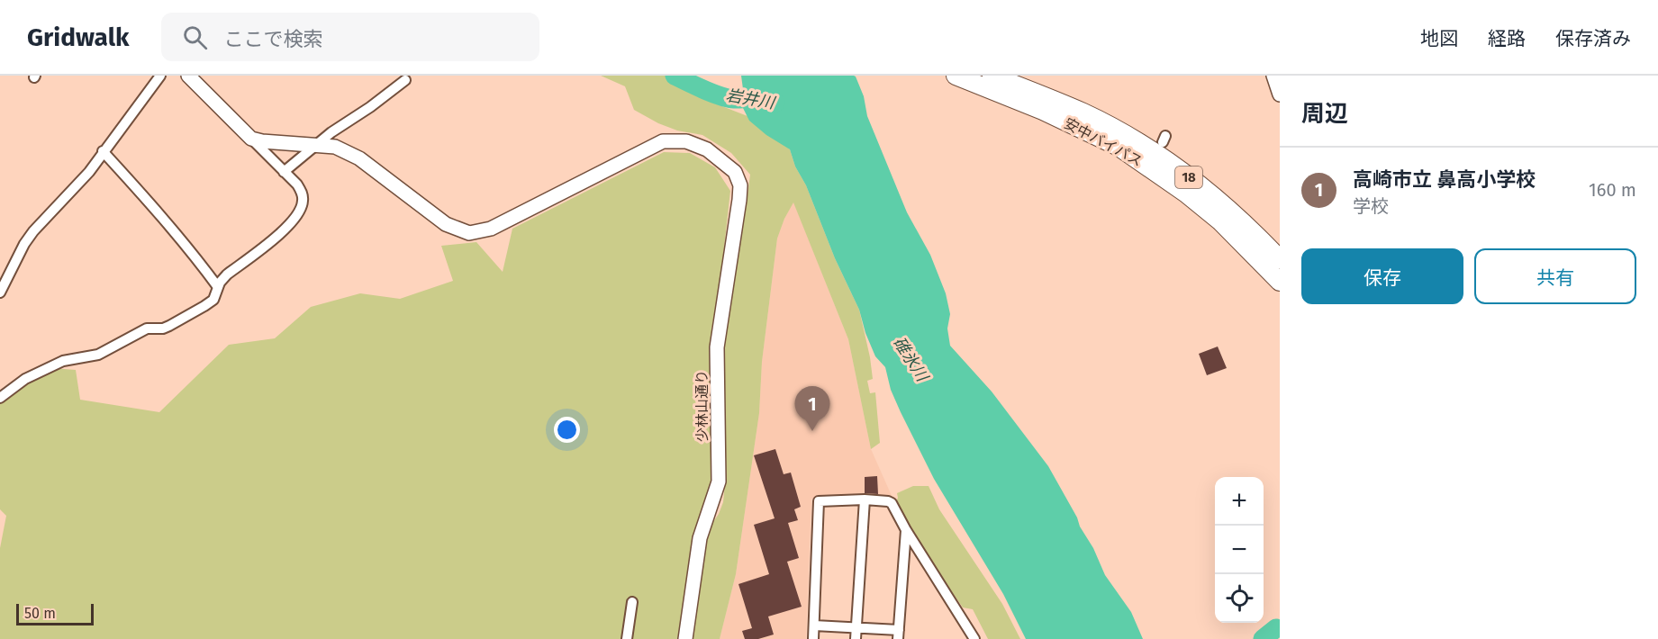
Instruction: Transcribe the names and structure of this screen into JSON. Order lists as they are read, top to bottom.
{
  "streets": {
    "highway": ["安中バイパス", "18"],
    "street": ["少林山通り"]
  },
  "water": ["岩井川", "碓氷川"],
  "scale_bar": "50 m",
  "page": {
    "header": "Gridwalk",
    "search": "ここで検索",
    "nav": ["地図", "経路", "保存済み"],
    "heading": "周辺",
    "list": [
      {
        "mark": "1",
        "name": "高崎市立 鼻高小学校",
        "note": "学校",
        "value": "160 m"
      }
    ],
    "buttons": ["保存", "共有"],
    "pins": "1",
    "map_buttons": ["+", "−"],
    "scale": "50 m"
  }
}
